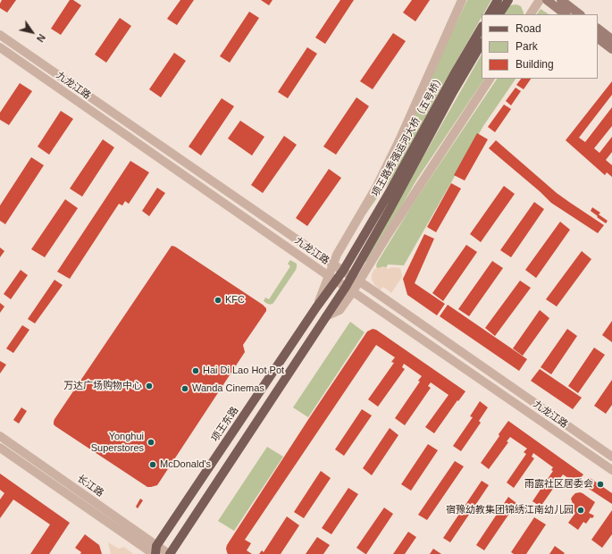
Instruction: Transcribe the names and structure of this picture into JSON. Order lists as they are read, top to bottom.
{
  "streets": {
    "main road": ["项王路秀强运河大桥（五号桥）", "项王东路"],
    "street": ["九龙江路", "长江路"]
  },
  "crossings": [
    ["九龙江路", "项王路秀强运河大桥（五号桥）"],
    ["九龙江路", "项王东路"],
    ["项王路秀强运河大桥（五号桥）", "项王东路"],
    ["项王东路", "长江路"]
  ],
  "places": [
    "KFC",
    "Hai Di Lao Hot Pot",
    "万达广场购物中心",
    "Wanda Cinemas",
    "Yonghui Superstores",
    "McDonald's",
    "雨露社区居委会",
    "宿豫幼教集团锦绣江南幼儿园"
  ],
  "legend": ["Road", "Park", "Building"],
  "north": "bottom right"
}
